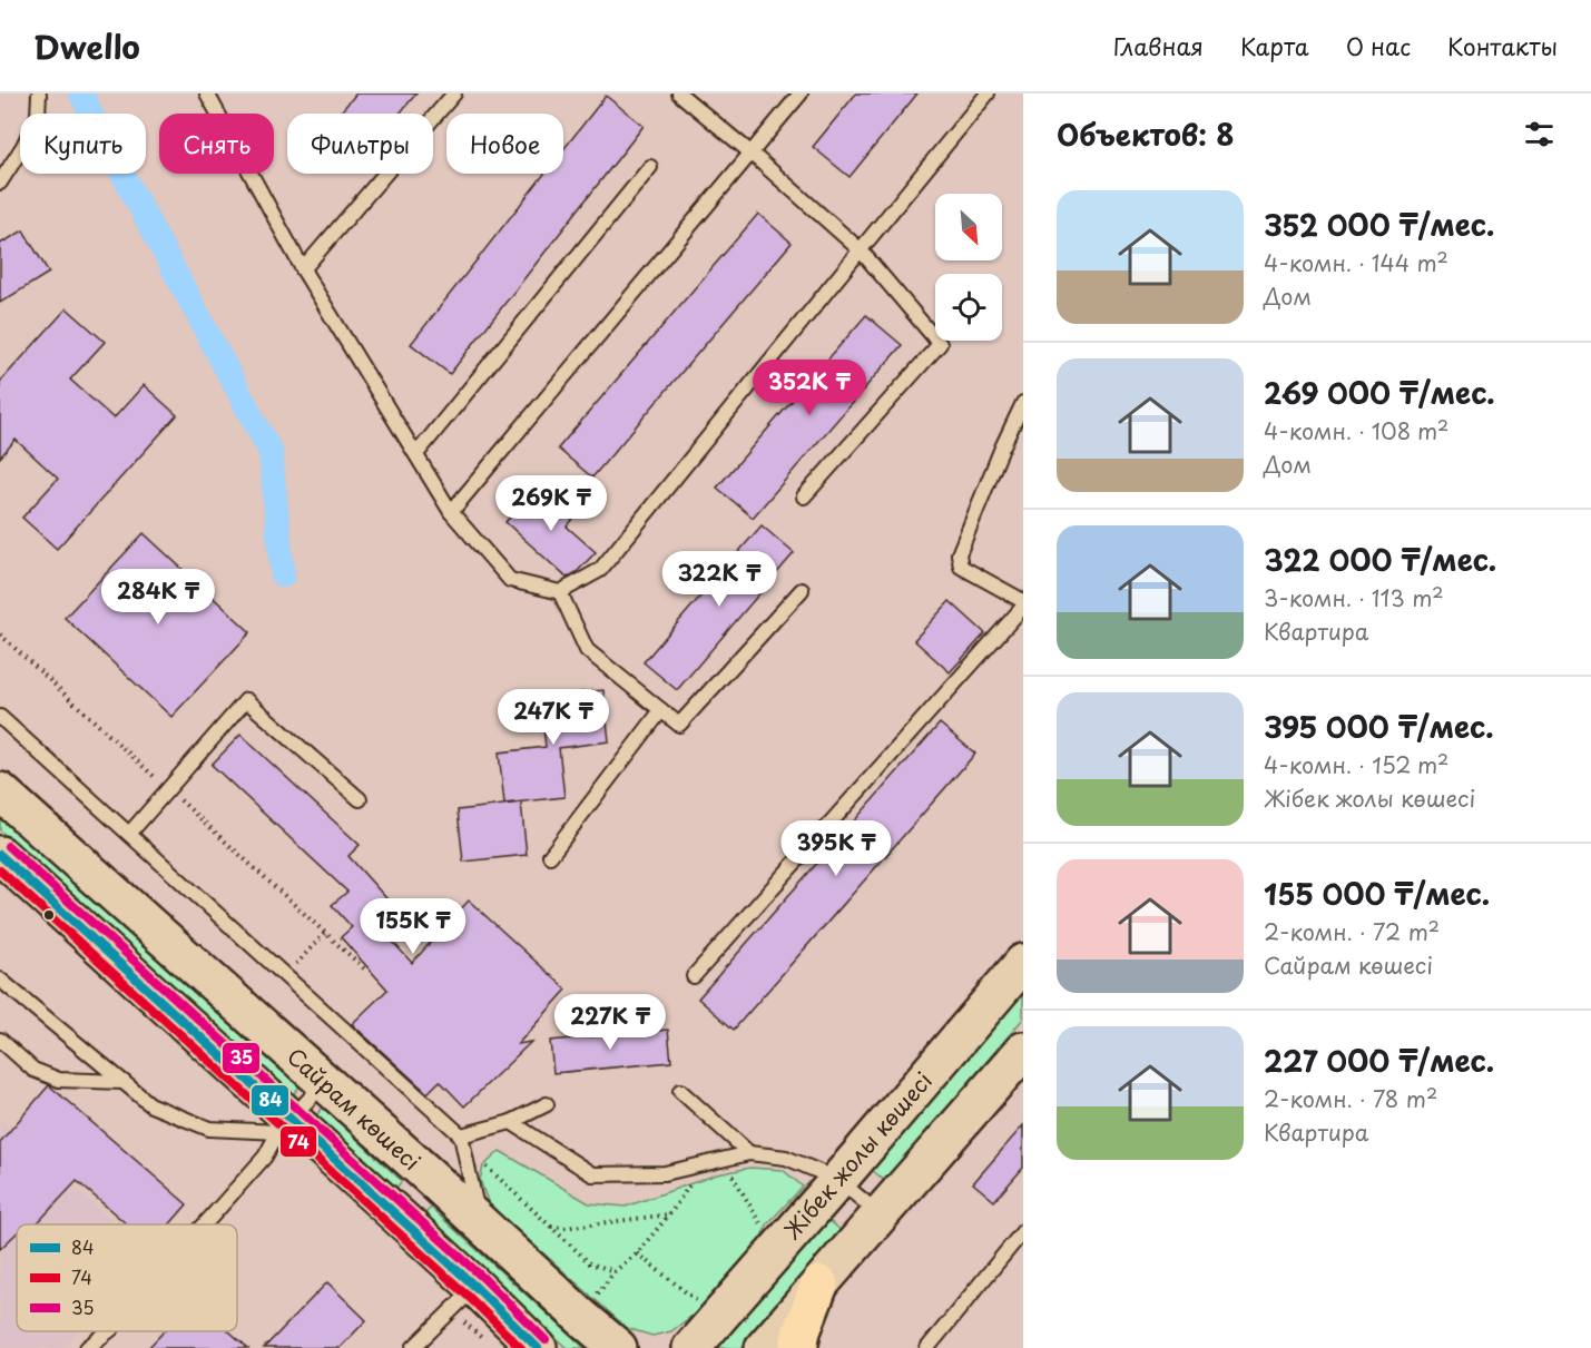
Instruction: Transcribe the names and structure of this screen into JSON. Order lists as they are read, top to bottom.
{
  "streets": {
    "main road": ["Сайрам көшесі", "Жібек жолы көшесі"]
  },
  "lines": ["transit line 35", "transit line 84", "transit line 74"],
  "legend": ["84", "74", "35"],
  "north": "bottom right",
  "page": {
    "header": "Dwello",
    "nav": [
      "Главная",
      "Карта",
      "О нас",
      "Контакты"
    ],
    "heading": "Объектов: 8",
    "chip": [
      "Купить",
      "Снять",
      "Фильтры",
      "Новое"
    ],
    "list": [
      {
        "name": "352 000 ₸/мес.",
        "note": "4-комн. · 144 m² · Дом"
      },
      {
        "name": "269 000 ₸/мес.",
        "note": "4-комн. · 108 m² · Дом"
      },
      {
        "name": "322 000 ₸/мес.",
        "note": "3-комн. · 113 m² · Квартира"
      },
      {
        "name": "395 000 ₸/мес.",
        "note": "4-комн. · 152 m² · Жібек жолы көшесі"
      },
      {
        "name": "155 000 ₸/мес.",
        "note": "2-комн. · 72 m² · Сайрам көшесі"
      },
      {
        "name": "227 000 ₸/мес.",
        "note": "2-комн. · 78 m² · Квартира"
      }
    ],
    "price": [
      "352K ₸",
      "269K ₸",
      "322K ₸",
      "284K ₸",
      "247K ₸",
      "395K ₸",
      "155K ₸",
      "227K ₸"
    ]
  }
}
